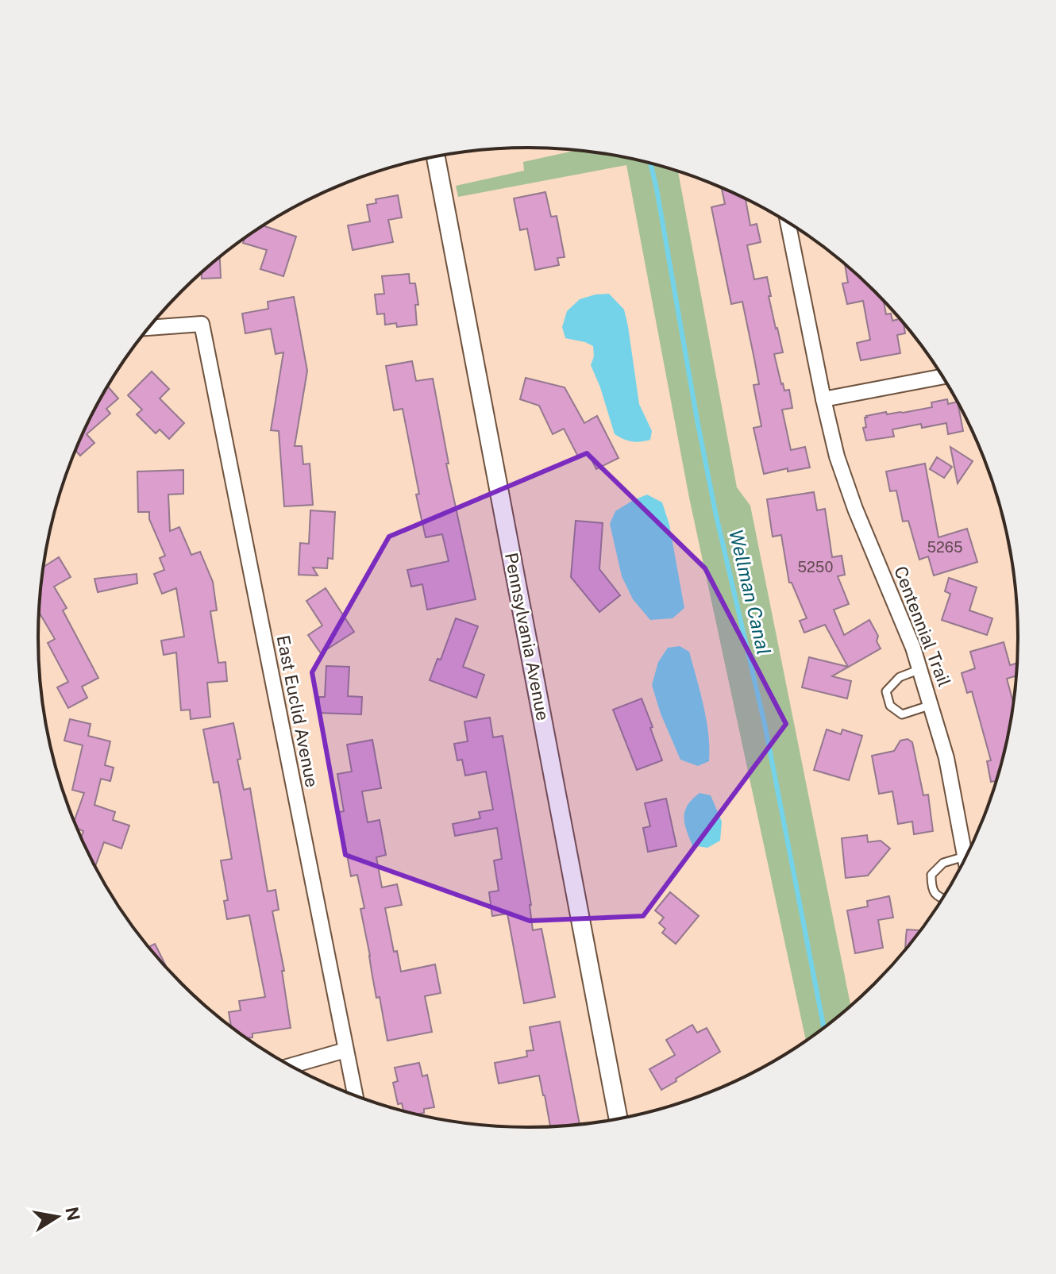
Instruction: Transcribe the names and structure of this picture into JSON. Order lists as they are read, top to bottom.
{
  "streets": {
    "street": ["Centennial Trail", "Pennsylvania Avenue", "East Euclid Avenue"]
  },
  "water": ["Wellman Canal"],
  "house_numbers": ["5265", "5250"],
  "north": "right"
}
